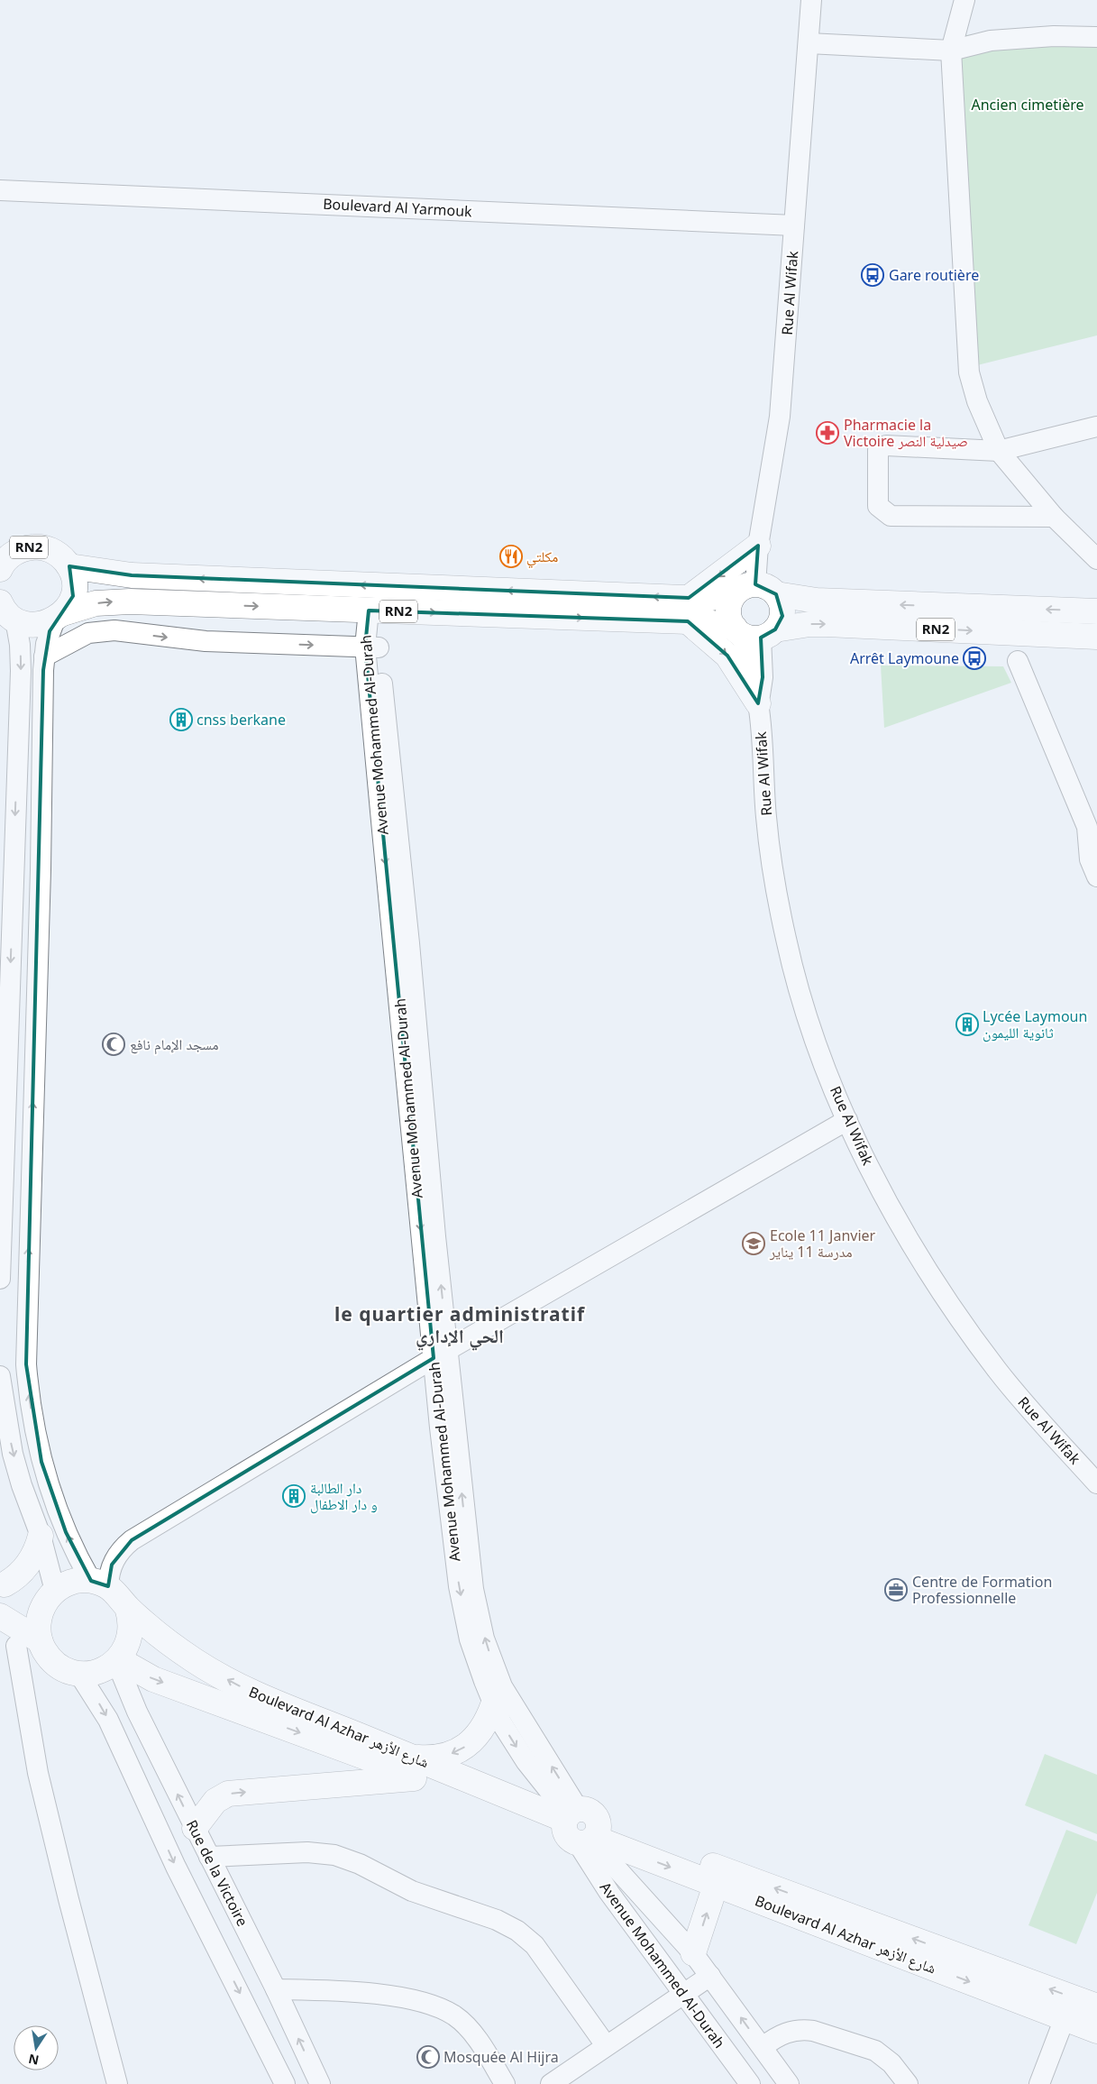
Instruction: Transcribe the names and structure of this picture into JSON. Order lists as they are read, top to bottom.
{
  "streets": {
    "main road": ["RN2", "Boulevard Al Azhar شارع الأزهر"],
    "street": [
      "Boulevard Al Yarmouk",
      "Rue Al Wifak",
      "Avenue Mohammed Al-Durah",
      "Rue de la Victoire"
    ]
  },
  "crossings": [
    ["Boulevard Al Yarmouk", "Rue Al Wifak"],
    ["Rue Al Wifak", "RN2"],
    ["RN2", "Avenue Mohammed Al-Durah"],
    ["Avenue Mohammed Al-Durah", "Boulevard Al Azhar شارع الأزهر"],
    ["Boulevard Al Azhar شارع الأزهر", "Rue de la Victoire"]
  ],
  "districts": ["le quartier administratif الحي الإداري"],
  "parks": ["Ancien cimetière"],
  "places": {
    "bus stop": ["Gare routière", "Arrêt Laymoune"],
    "pharmacy": ["Pharmacie la Victoire صيدلية النصر"],
    "restaurant": ["مكلتي"],
    "building": ["cnss berkane", "Lycée Laymoun ثانوية الليمون", "دار الطالبة و دار الاطفال"],
    "mosque": ["مسجد الإمام نافع", "Mosquée Al Hijra"],
    "school or university": ["Ecole 11 Janvier مدرسة 11 يناير"],
    "office": ["Centre de Formation Professionnelle"]
  },
  "north": "bottom"
}
